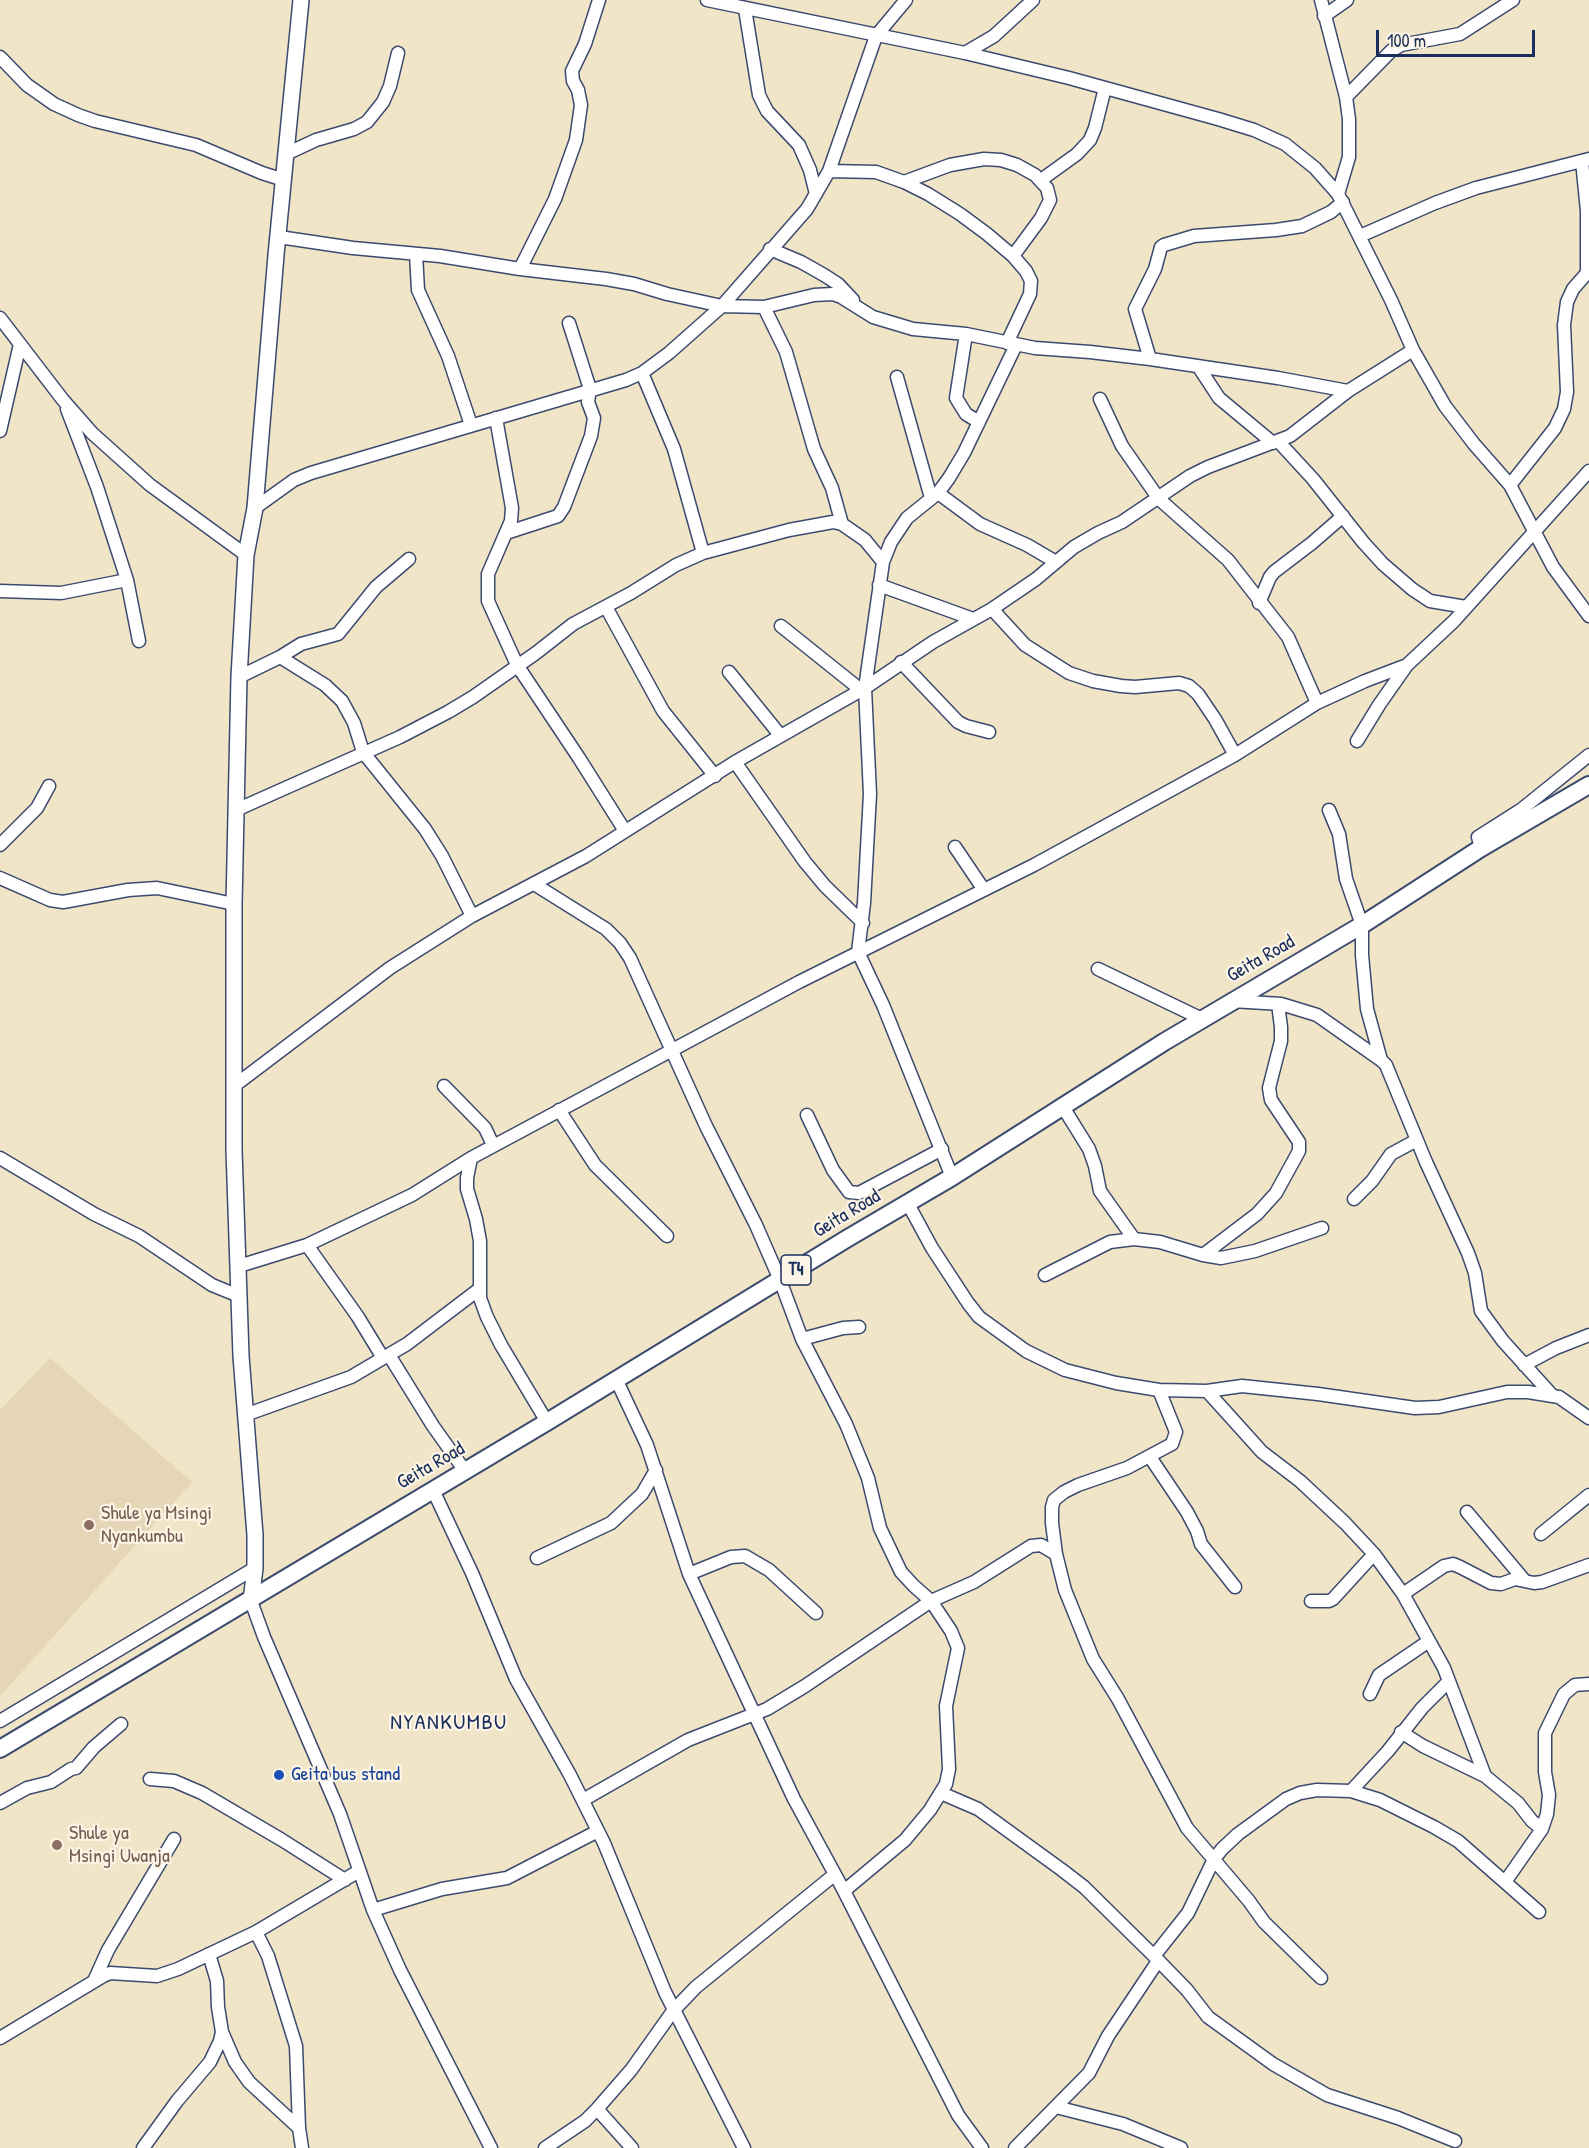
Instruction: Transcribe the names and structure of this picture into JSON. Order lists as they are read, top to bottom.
{
  "streets": {
    "highway": ["Geita Road", "T4"]
  },
  "districts": ["NYANKUMBU"],
  "places": ["Shule ya Msingi Nyankumbu", "Geita bus stand", "Shule ya Msingi Uwanja"],
  "scale_bar": "100 m"
}
